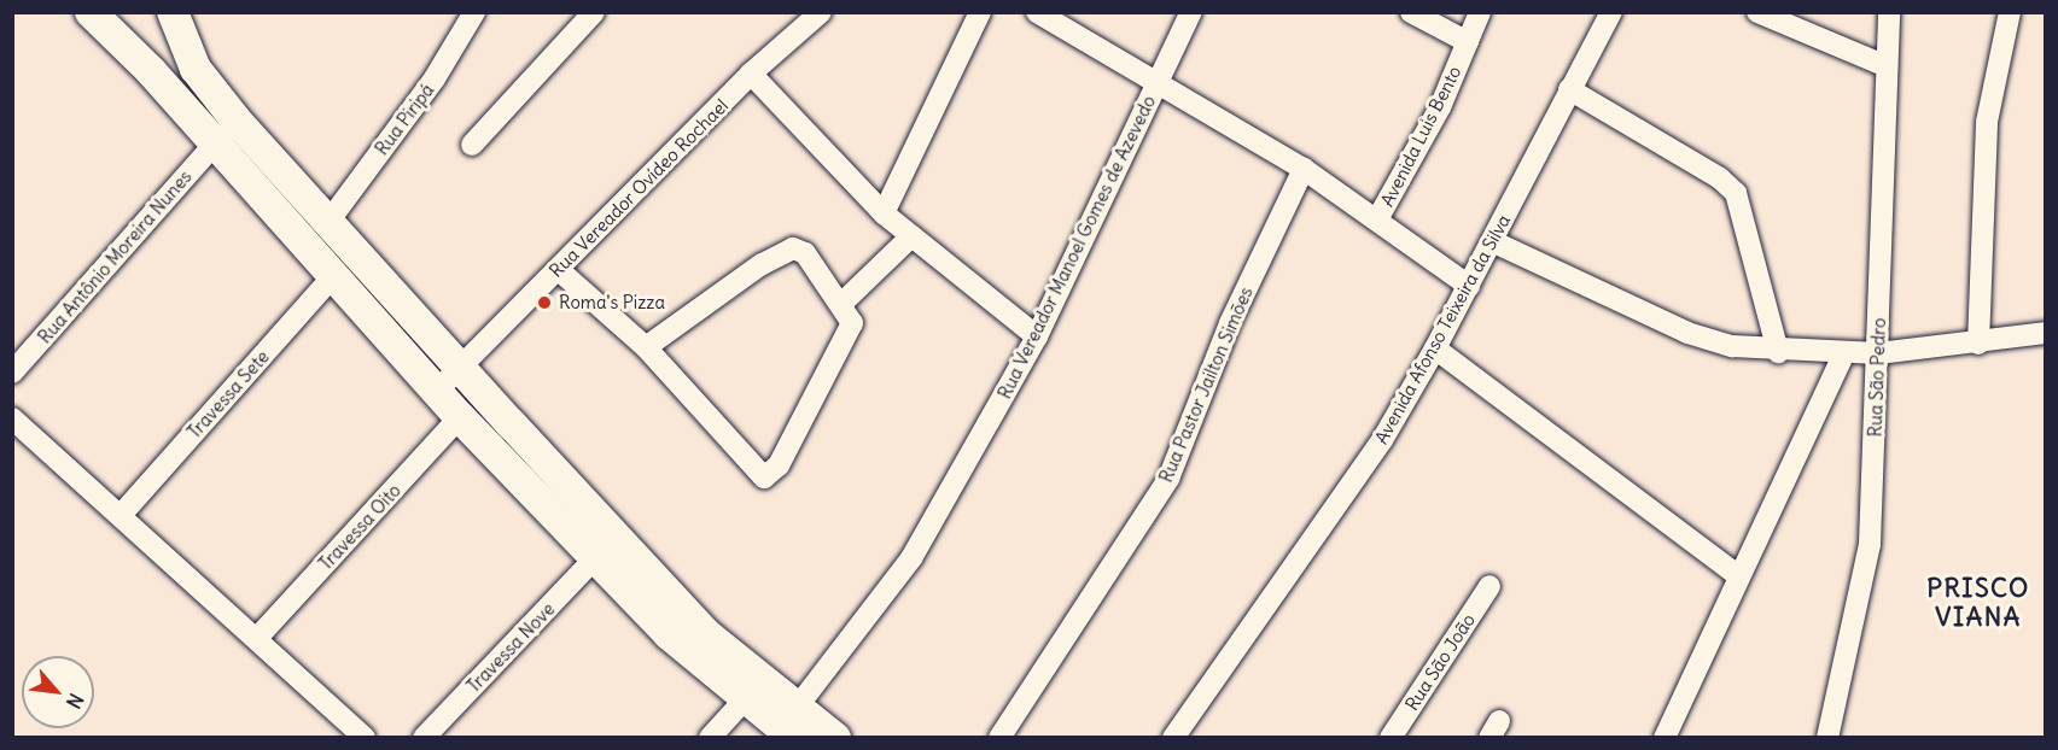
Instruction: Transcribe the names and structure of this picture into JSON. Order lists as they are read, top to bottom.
{
  "streets": {
    "street": [
      "Rua Piripá",
      "Avenida Luis Bento",
      "Rua Vereador Ovídeo Rochael",
      "Rua Vereador Manoel Gomes de Azevedo",
      "Rua Antônio Moreira Nunes",
      "Avenida Afonso Teixeira da Silva",
      "Rua São Pedro",
      "Rua Pastor Jailton Simões",
      "Travessa Sete",
      "Travessa Oito",
      "Travessa Nove",
      "Rua São João"
    ]
  },
  "districts": ["PRISCO VIANA"],
  "places": ["Roma's Pizza"],
  "north": "bottom right"
}
